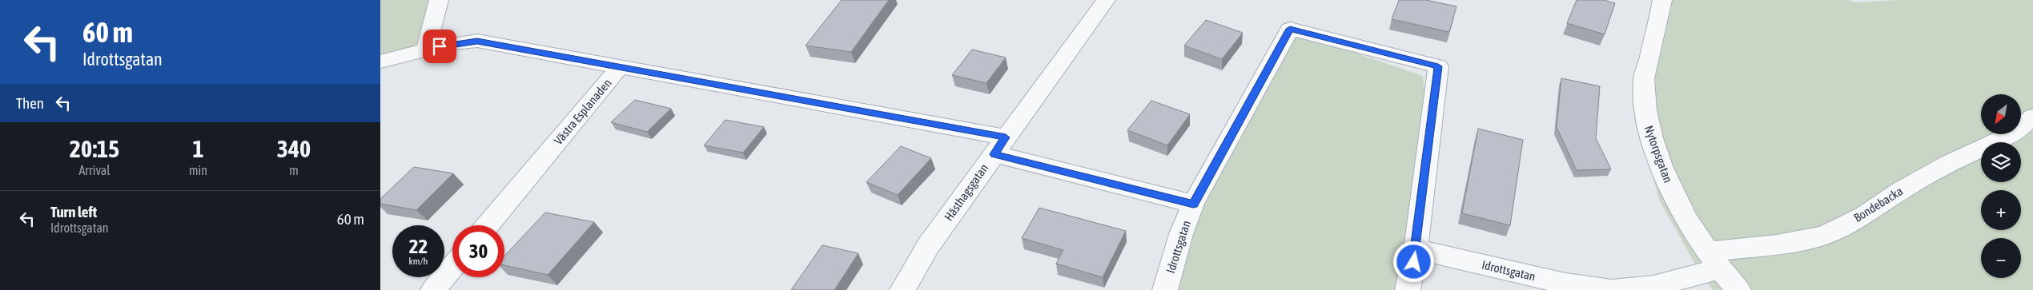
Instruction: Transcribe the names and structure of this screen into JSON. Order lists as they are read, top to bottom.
{
  "streets": {
    "street": [
      "Västra Esplanaden",
      "Nytorpsgatan",
      "Hästhagsgatan",
      "Bondebacka",
      "Idrottsgatan"
    ]
  },
  "crossings": [
    ["Västra Esplanaden", "Idrottsgatan"],
    ["Nytorpsgatan", "Bondebacka"],
    ["Nytorpsgatan", "Idrottsgatan"],
    ["Hästhagsgatan", "Idrottsgatan"],
    ["Bondebacka", "Idrottsgatan"]
  ],
  "north": "bottom left",
  "page": {
    "turn": ["60 m", "Idrottsgatan"],
    "then": "Then",
    "map_buttons": ["+", "−"],
    "eta": [
      "20:15",
      "Arrival",
      "1",
      "min",
      "340",
      "m"
    ],
    "list": [
      {
        "name": "Turn left",
        "note": "Idrottsgatan",
        "value": "60 m"
      }
    ],
    "speed": "22 km/h",
    "limit": "30"
  }
}
